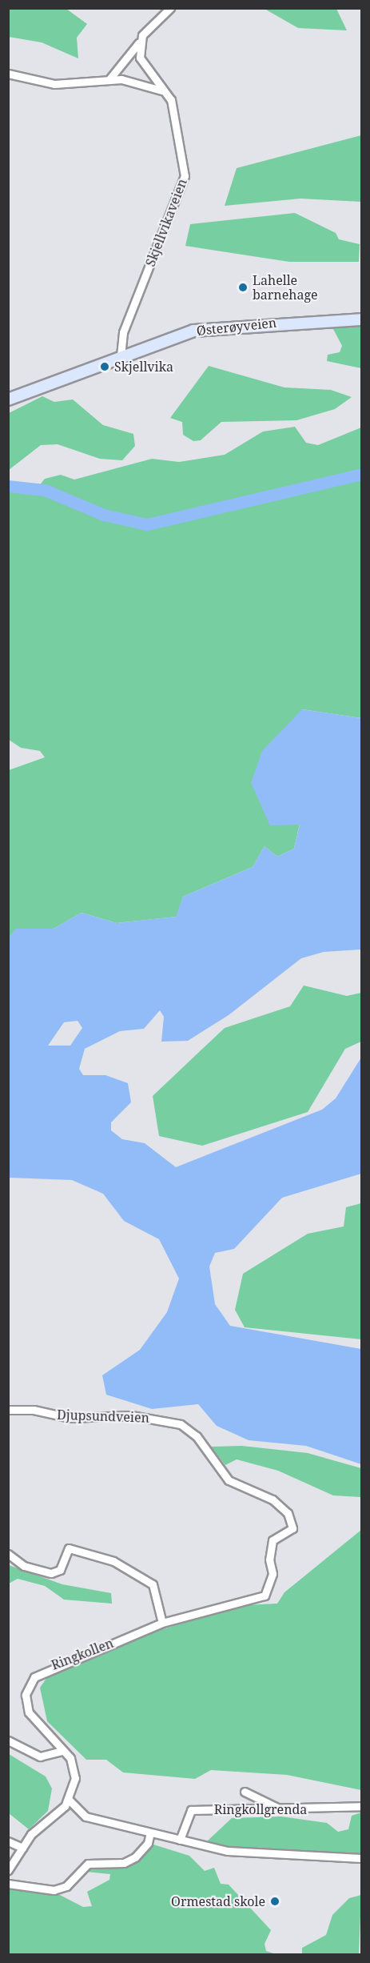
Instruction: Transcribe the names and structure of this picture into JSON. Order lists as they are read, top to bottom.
{
  "streets": {
    "main road": ["Østerøyveien"],
    "street": [
      "Skjellvikaveien",
      "Djupsundveien",
      "Ringkollen",
      "Ringkollgrenda"
    ]
  },
  "crossings": [
    ["Skjellvikaveien", "Østerøyveien"],
    ["Djupsundveien", "Ringkollen"]
  ],
  "places": ["Lahelle barnehage", "Skjellvika", "Ormestad skole"]
}
